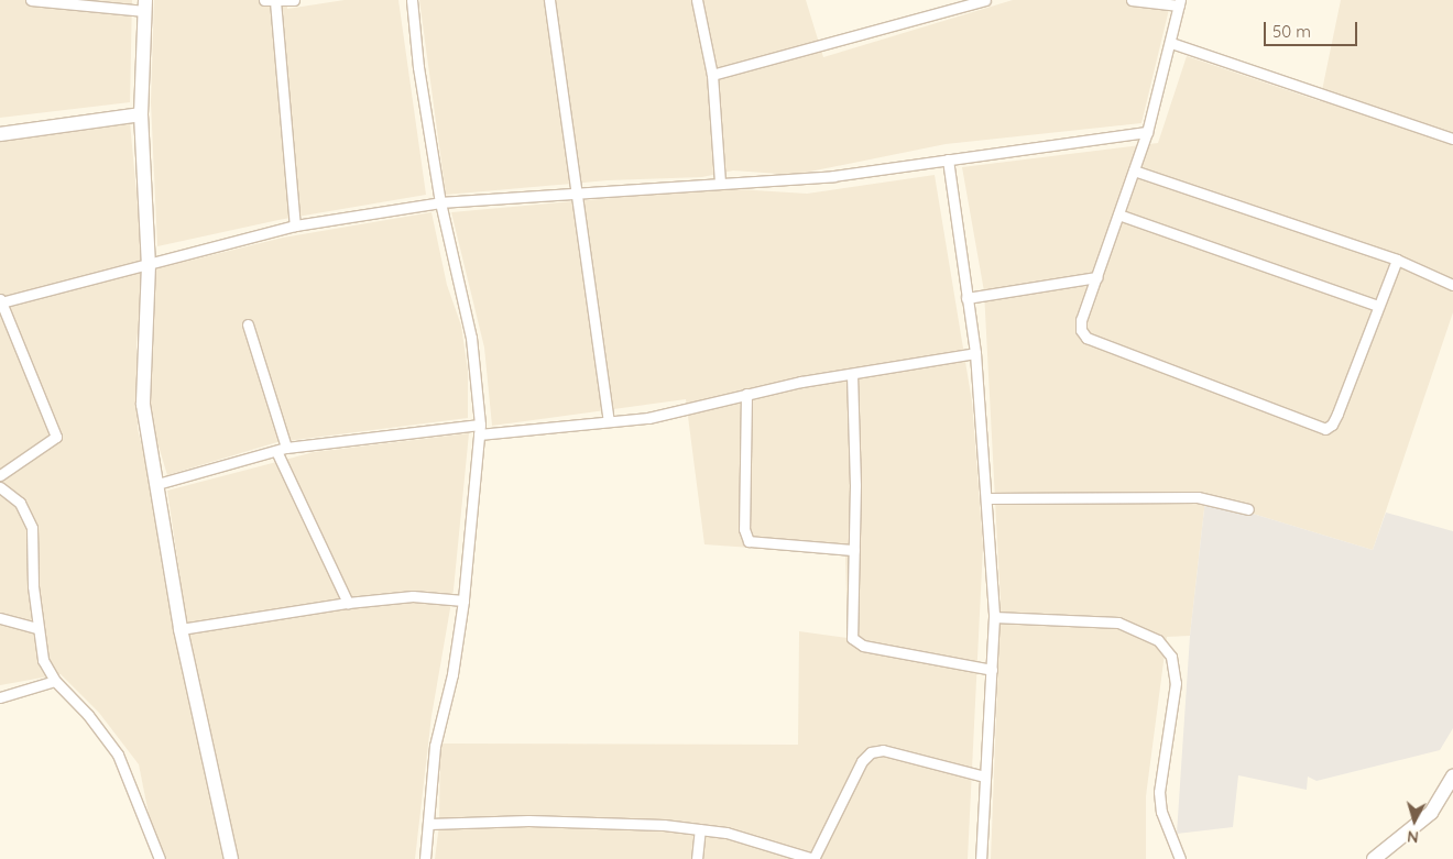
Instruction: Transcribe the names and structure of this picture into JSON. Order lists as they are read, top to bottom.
{
  "scale_bar": "50 m",
  "north": "bottom"
}
